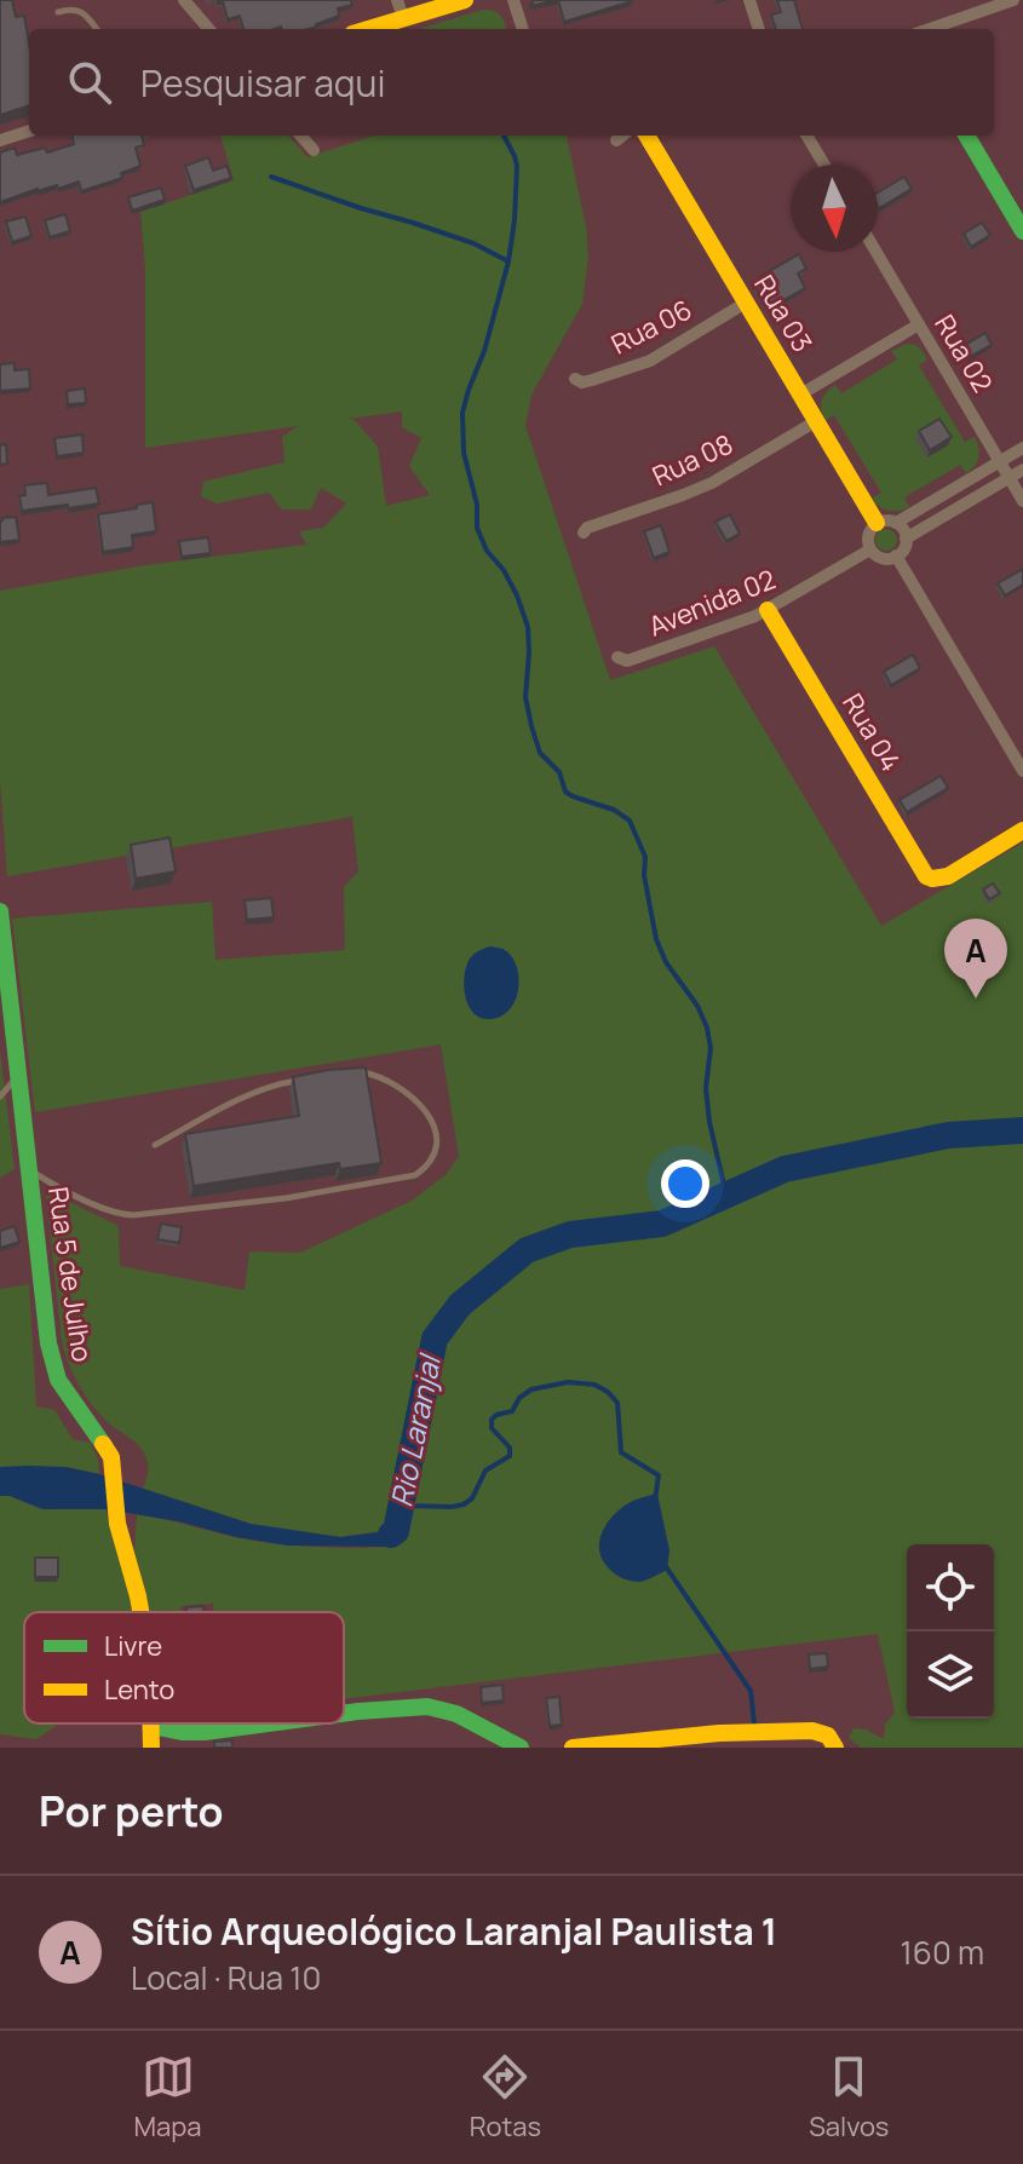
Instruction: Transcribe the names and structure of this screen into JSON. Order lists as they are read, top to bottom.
{
  "streets": {
    "street": [
      "Rua 03",
      "Rua 06",
      "Rua 02",
      "Rua 08",
      "Avenida 02",
      "Rua 04",
      "Rua 5 de Julho"
    ]
  },
  "crossings": [
    ["Rua 03", "Rua 06"],
    ["Rua 03", "Rua 08"],
    ["Rua 03", "Avenida 02"],
    ["Avenida 02", "Rua 04"]
  ],
  "water": ["Rio Laranjal"],
  "legend": ["Livre", "Lento"],
  "north": "bottom",
  "page": {
    "search": "Pesquisar aqui",
    "pins": "A",
    "heading": "Por perto",
    "list": [
      {
        "mark": "A",
        "name": "Sítio Arqueológico Laranjal Paulista 1",
        "note": "Local · Rua 10",
        "value": "160 m"
      }
    ],
    "nav": ["Mapa", "Rotas", "Salvos"]
  }
}
